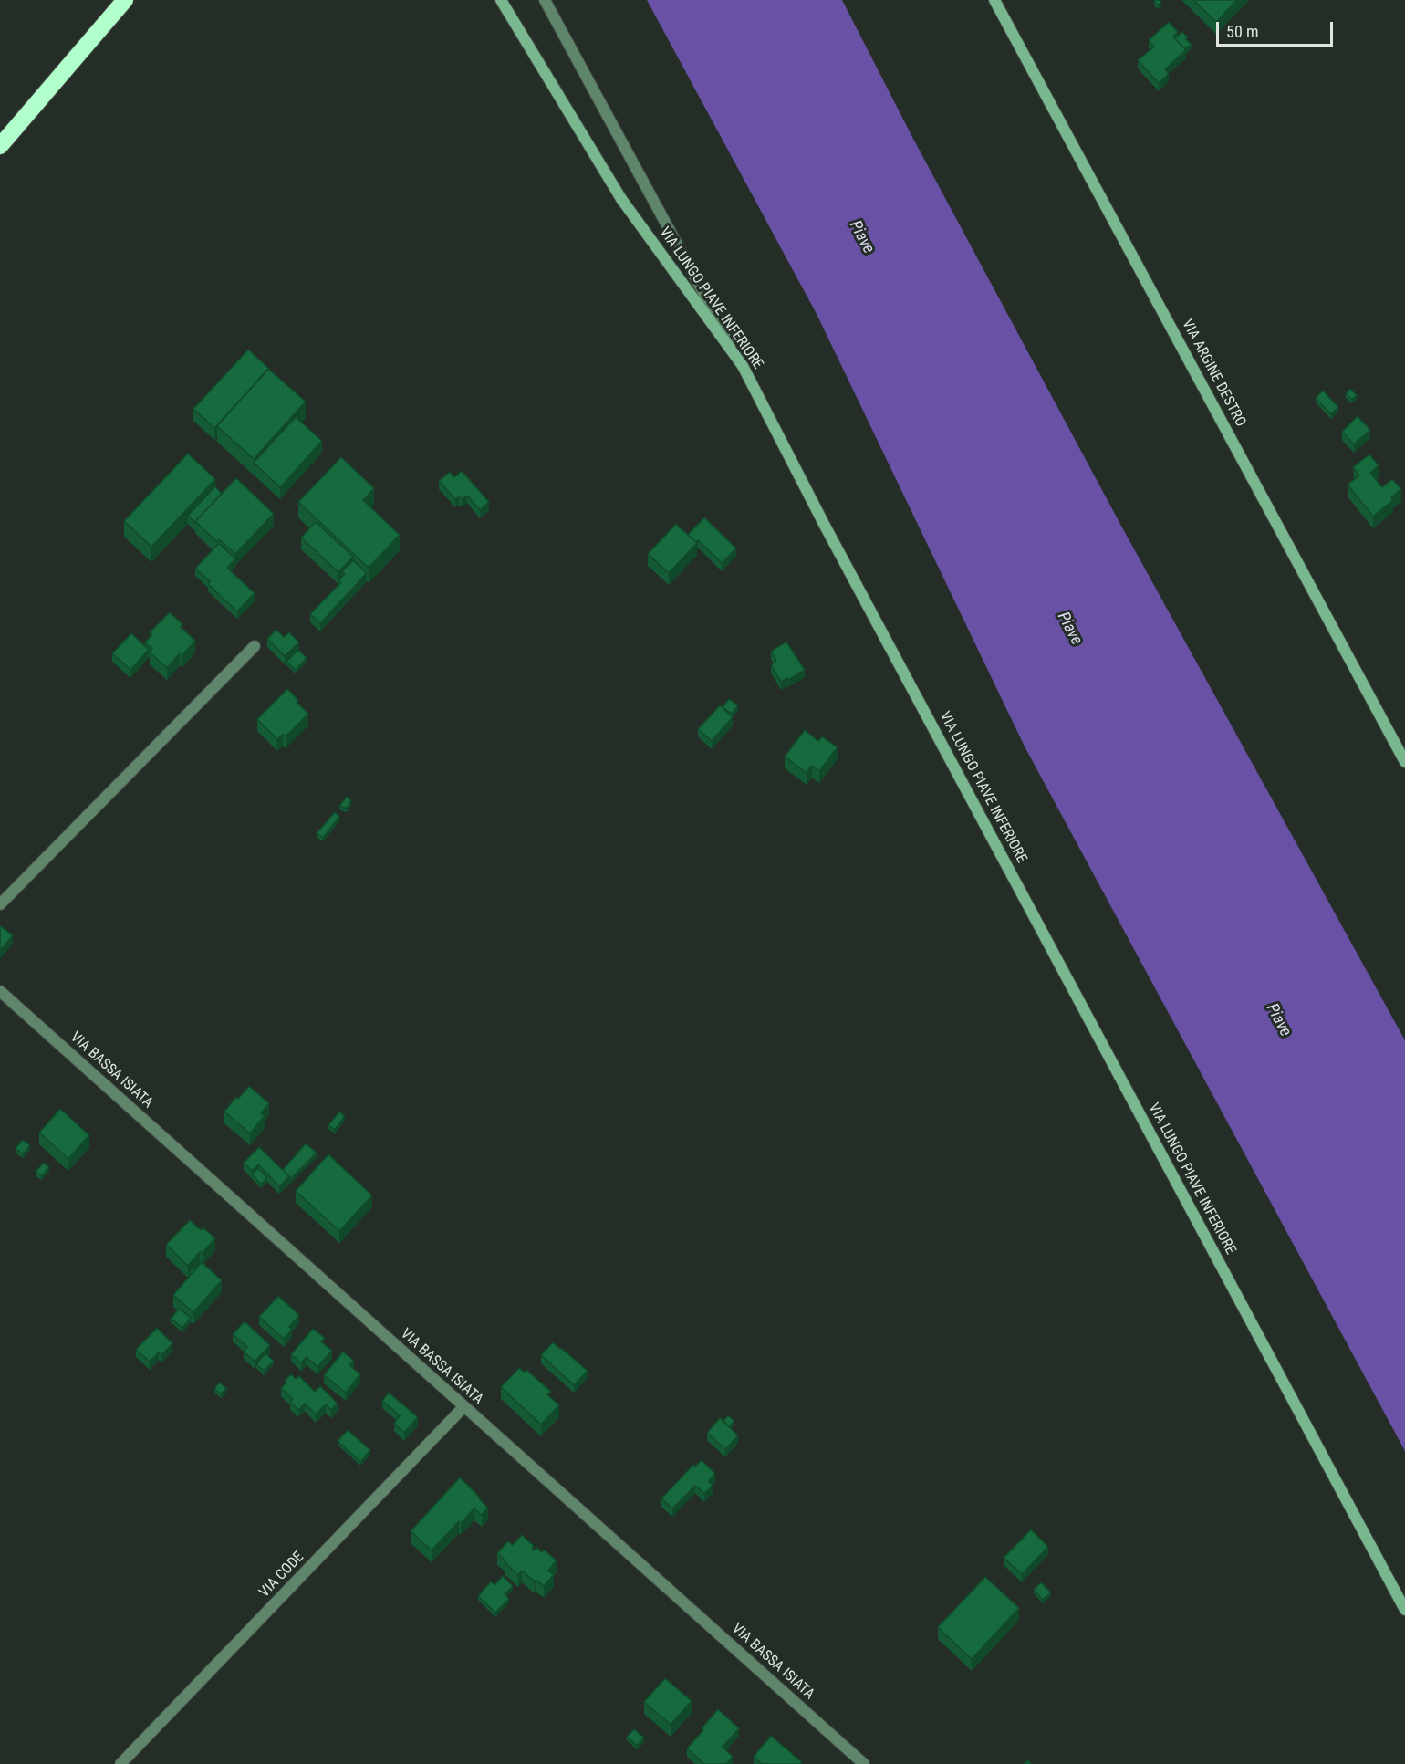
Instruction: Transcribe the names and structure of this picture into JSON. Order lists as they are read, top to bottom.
{
  "streets": {
    "main road": ["VIA LUNGO PIAVE INFERIORE", "VIA ARGINE DESTRO"],
    "street": ["VIA BASSA ISIATA", "VIA CODE"]
  },
  "crossings": [
    ["VIA BASSA ISIATA", "VIA CODE"]
  ],
  "water": ["Piave"],
  "scale_bar": "50 m"
}
